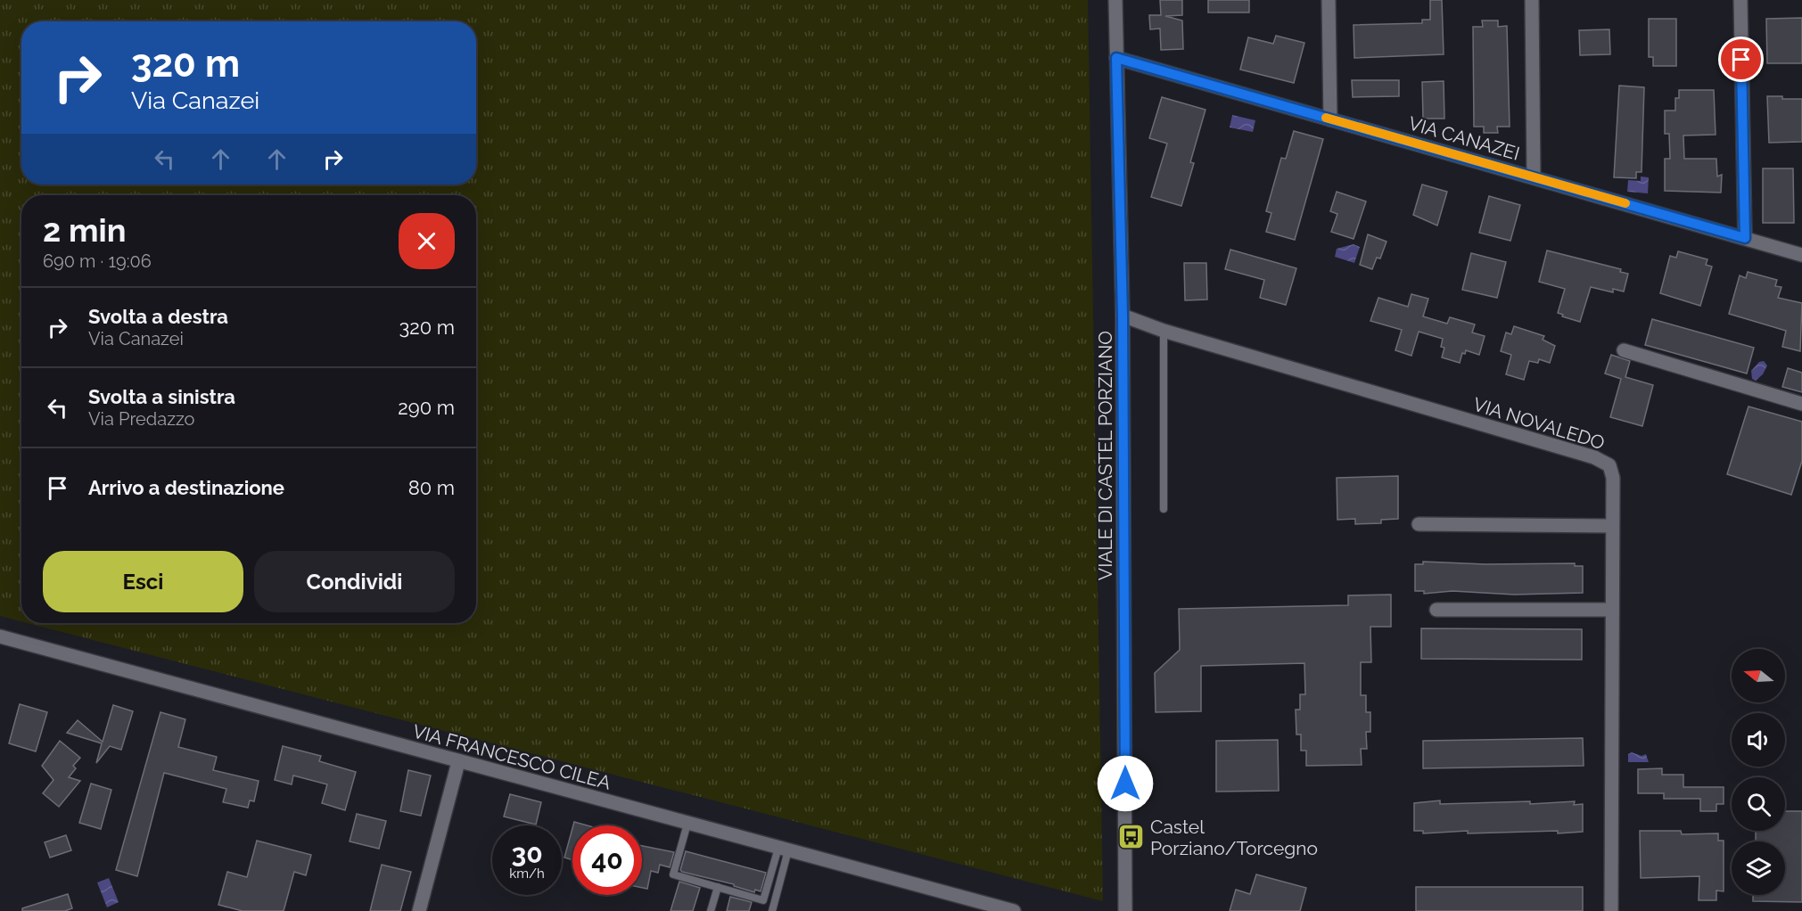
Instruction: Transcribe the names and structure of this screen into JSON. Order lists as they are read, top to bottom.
{
  "streets": {
    "street": [
      "VIA CANAZEI",
      "VIA NOVALEDO",
      "VIALE DI CASTEL PORZIANO",
      "VIA FRANCESCO CILEA"
    ]
  },
  "crossings": [
    ["VIA CANAZEI", "VIALE DI CASTEL PORZIANO"],
    ["VIA NOVALEDO", "VIALE DI CASTEL PORZIANO"]
  ],
  "places": {
    "bus stop": ["Castel Porziano/Torcegno"]
  },
  "north": "left",
  "page": {
    "turn": ["320 m", "Via Canazei"],
    "heading": ["2 min", "690 m · 19:06"],
    "list": [
      {
        "name": "Svolta a destra",
        "note": "Via Canazei",
        "value": "320 m"
      },
      {
        "name": "Svolta a sinistra",
        "note": "Via Predazzo",
        "value": "290 m"
      },
      {
        "name": "Arrivo a destinazione",
        "value": "80 m"
      }
    ],
    "buttons": ["Esci", "Condividi"],
    "speed": "30 km/h",
    "limit": "40"
  }
}
